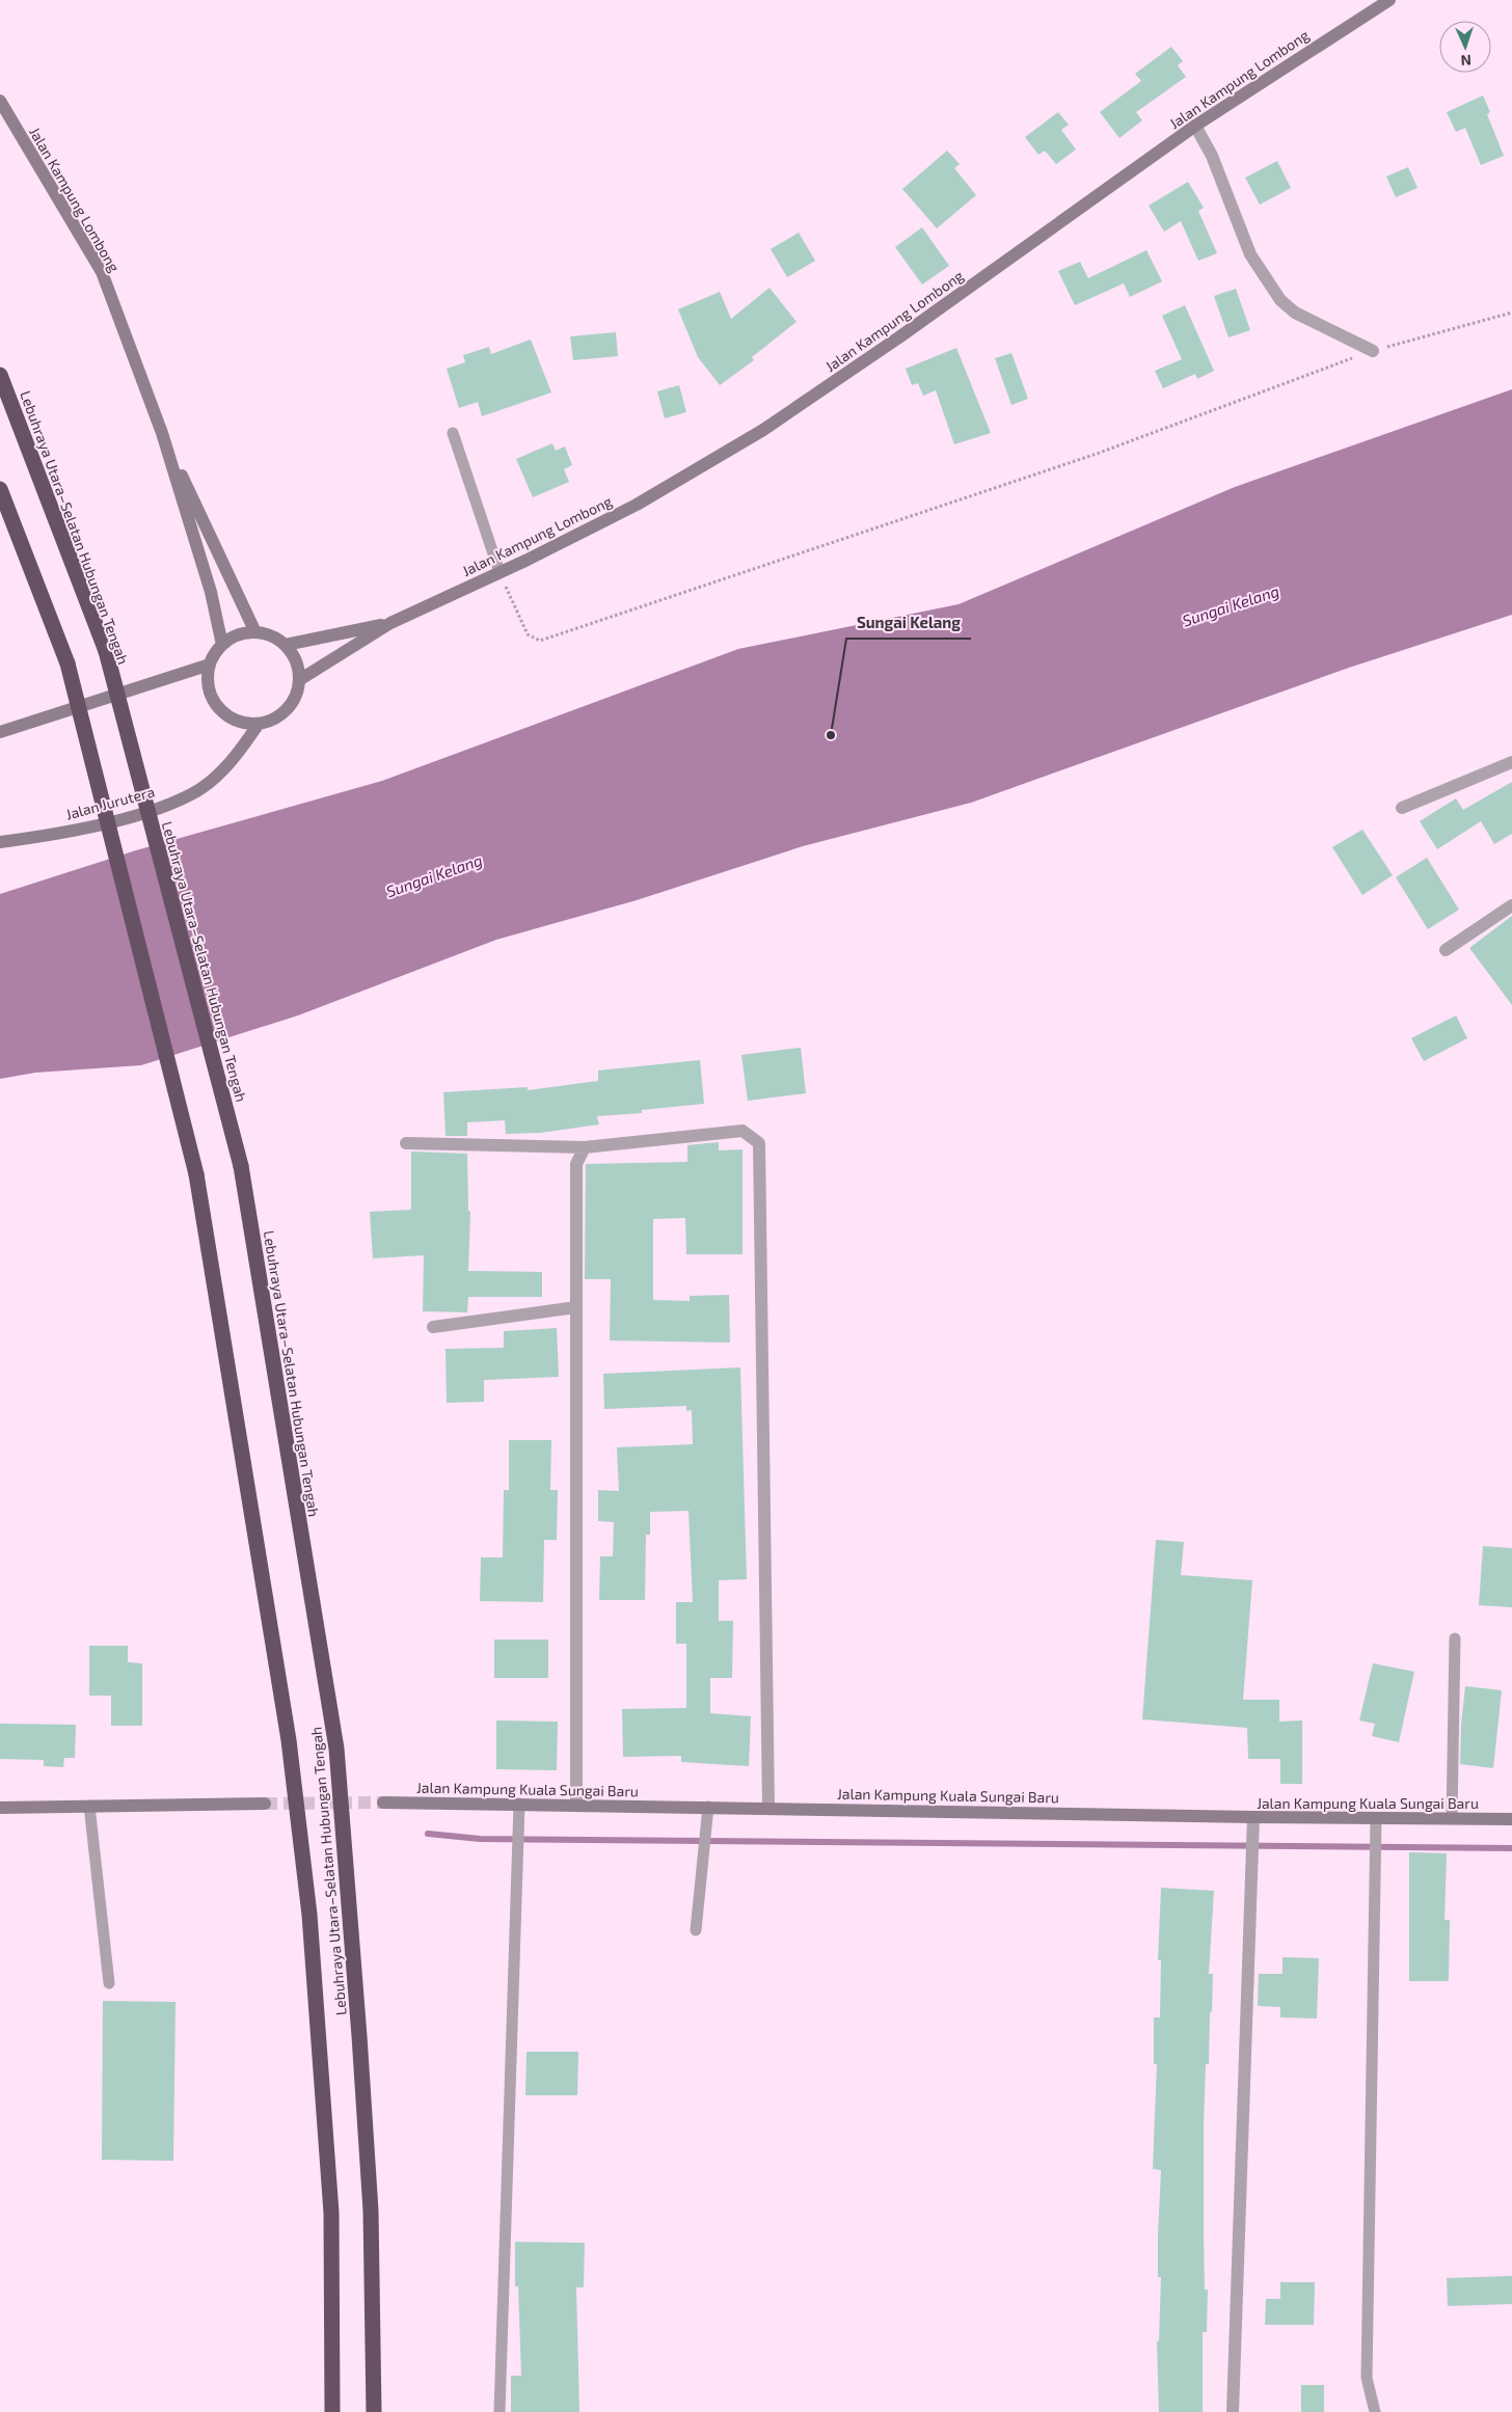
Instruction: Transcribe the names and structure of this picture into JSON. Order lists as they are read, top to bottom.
{
  "streets": {
    "highway": ["Lebuhraya Utara–Selatan Hubungan Tengah"],
    "street": ["Jalan Kampung Lombong", "Jalan Jurutera", "Jalan Kampung Kuala Sungai Baru"]
  },
  "water": ["Sungai Kelang"],
  "places": ["Sungai Kelang"],
  "north": "bottom"
}
